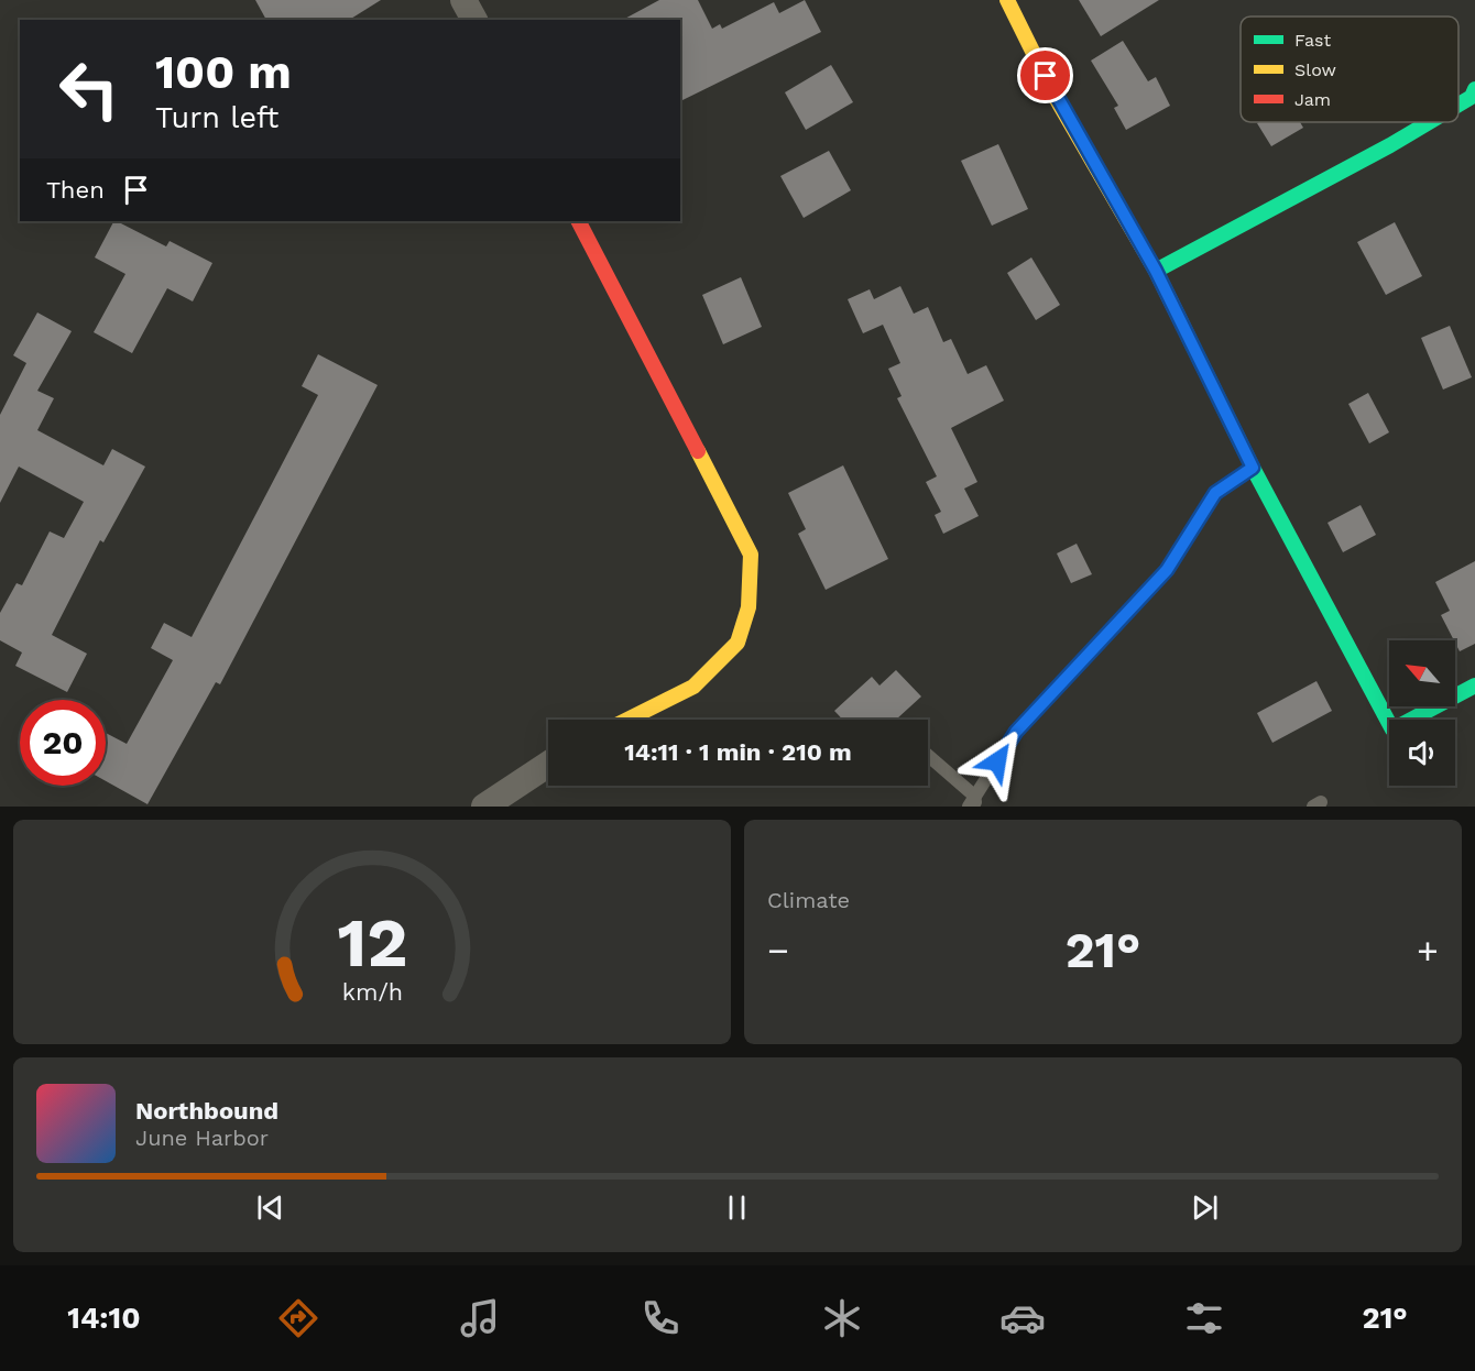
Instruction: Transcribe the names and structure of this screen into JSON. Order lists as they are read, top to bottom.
{
  "legend": ["Fast", "Slow", "Jam"],
  "north": "top left",
  "page": {
    "turn": ["100 m", "Turn left"],
    "then": "Then",
    "limit": "20",
    "trip": "14:11 · 1 min · 210 m",
    "tile": "Climate",
    "heat": ["−", "21°", "+"],
    "song": ["Northbound", "June Harbor"],
    "tabs": ["14:10", "21°"],
    "gauge": ["12", "km/h"]
  }
}
